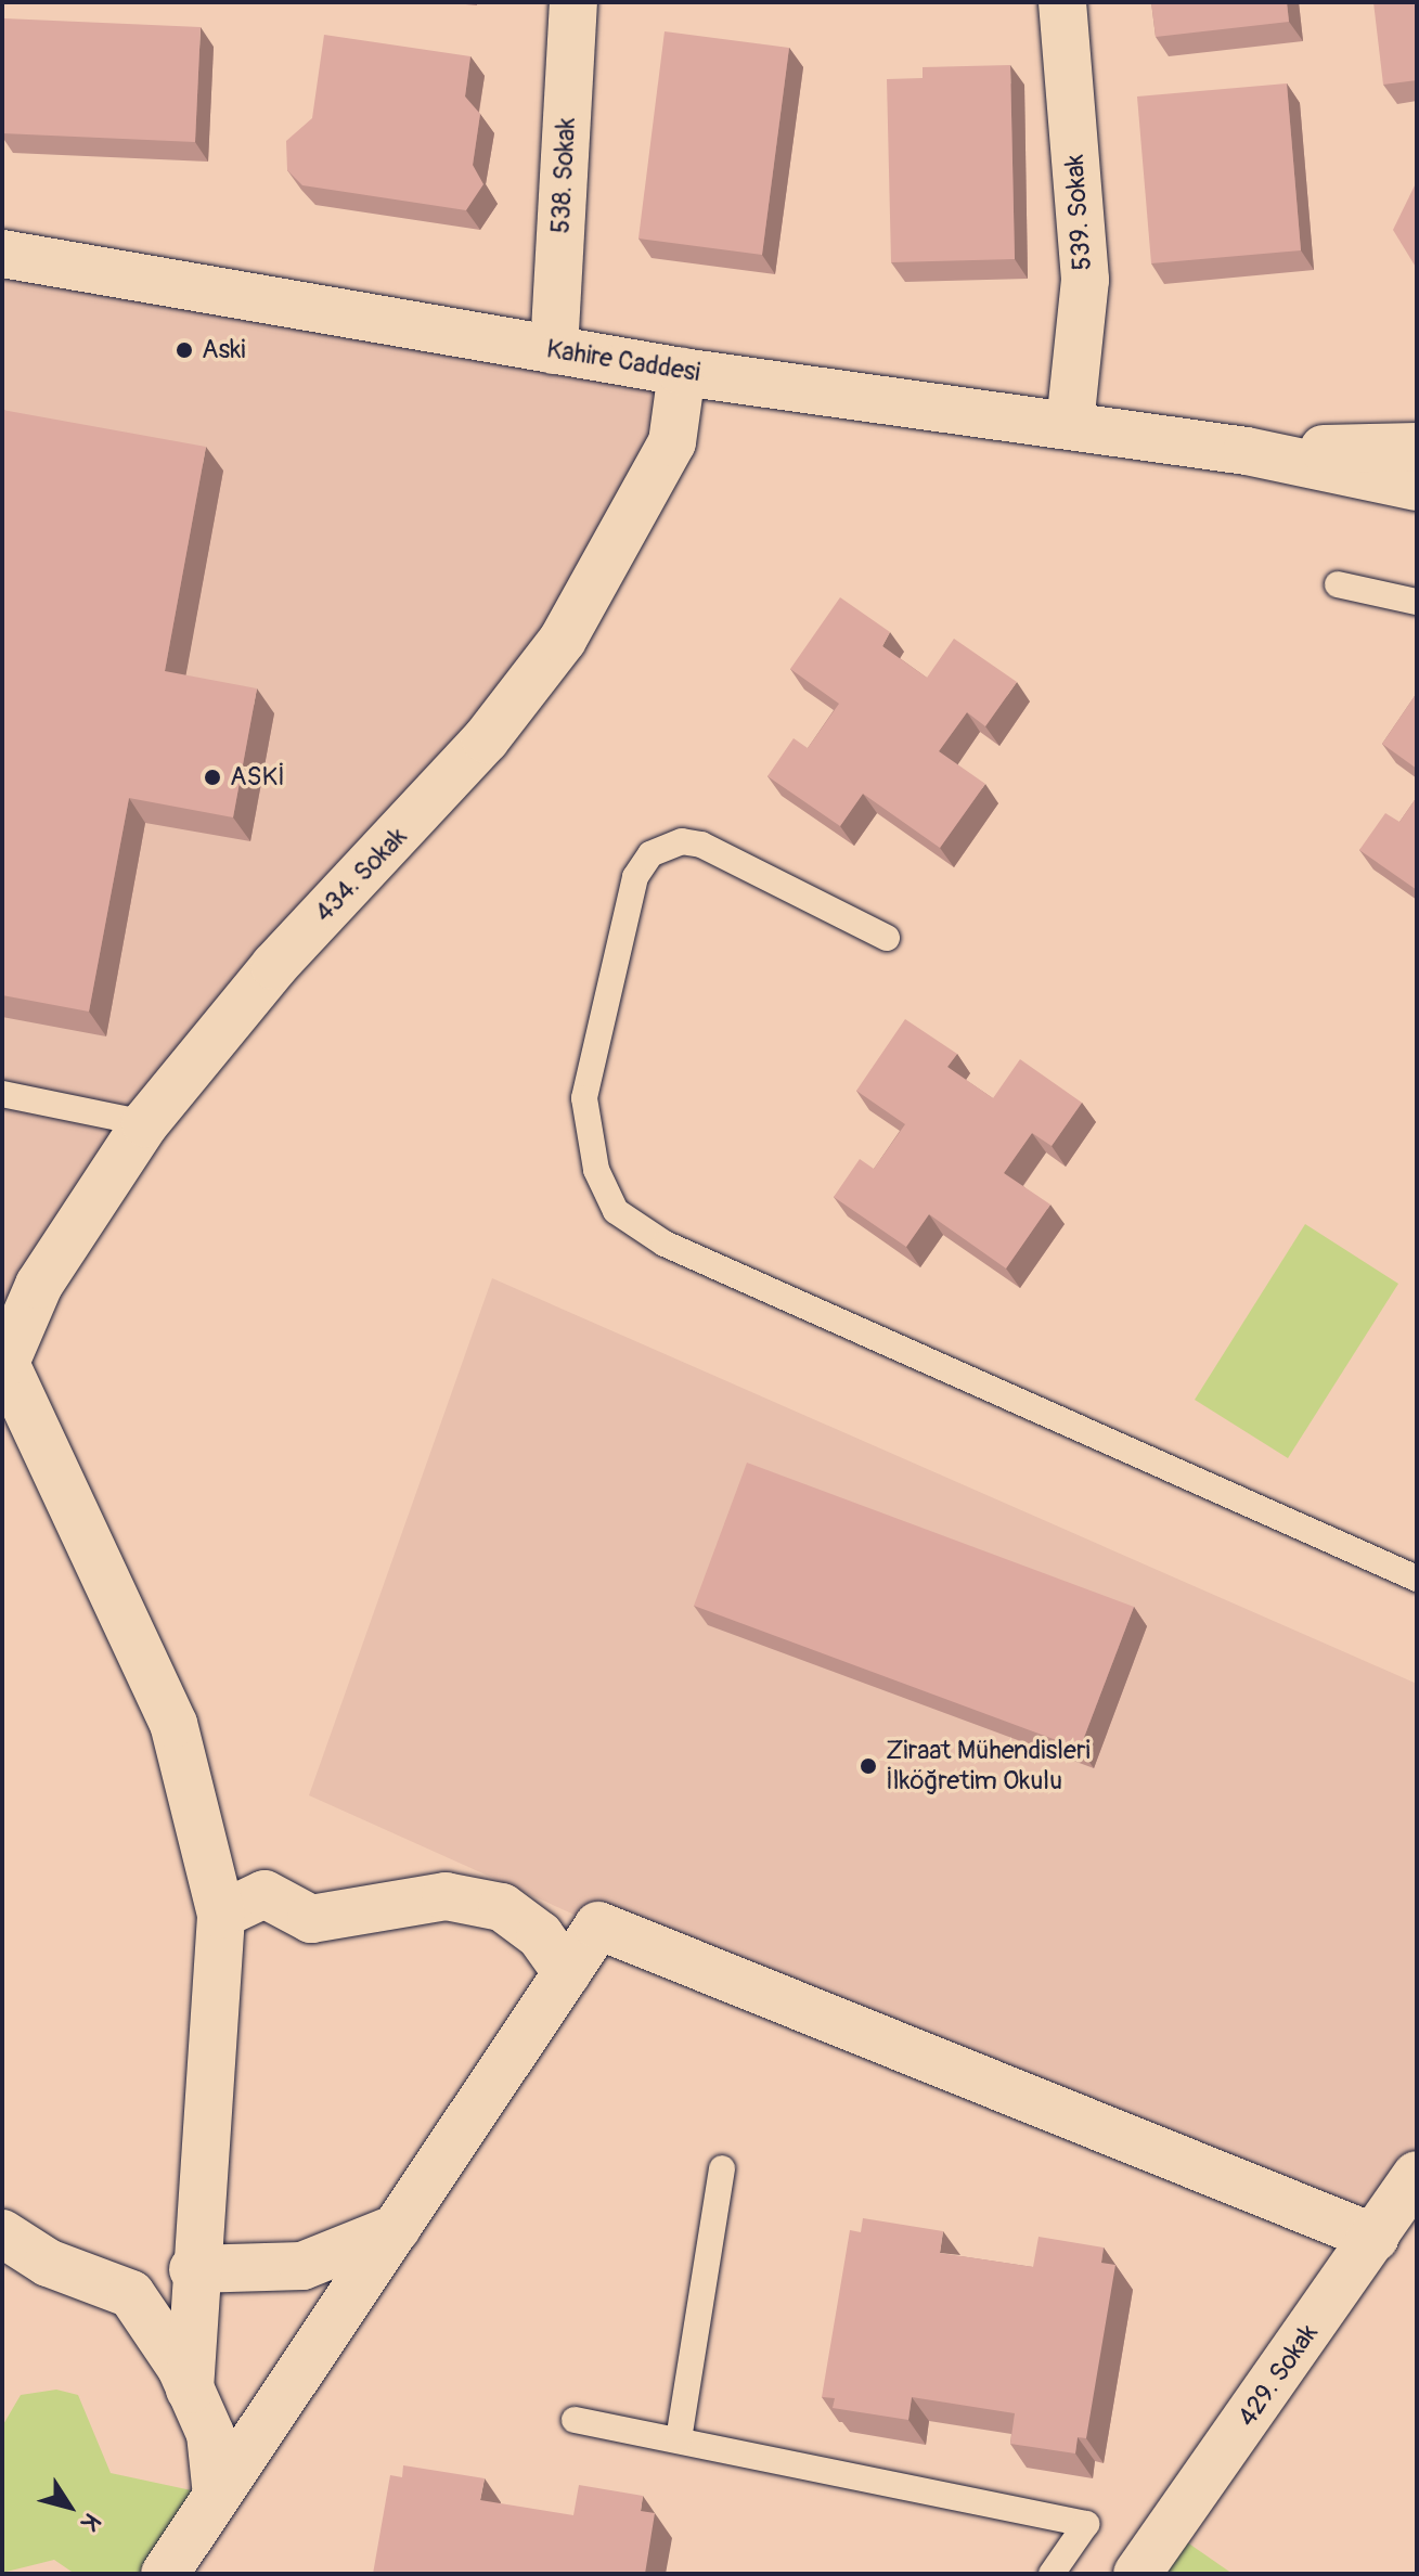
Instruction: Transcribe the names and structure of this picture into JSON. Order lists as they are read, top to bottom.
{
  "streets": {
    "street": [
      "538. Sokak",
      "539. Sokak",
      "Kahire Caddesi",
      "434. Sokak",
      "429. Sokak"
    ]
  },
  "crossings": [
    ["538. Sokak", "Kahire Caddesi"],
    ["539. Sokak", "Kahire Caddesi"],
    ["Kahire Caddesi", "434. Sokak"]
  ],
  "places": ["Aski", "ASKİ", "Ziraat Mühendisleri İlköğretim Okulu"],
  "north": "bottom right"
}
